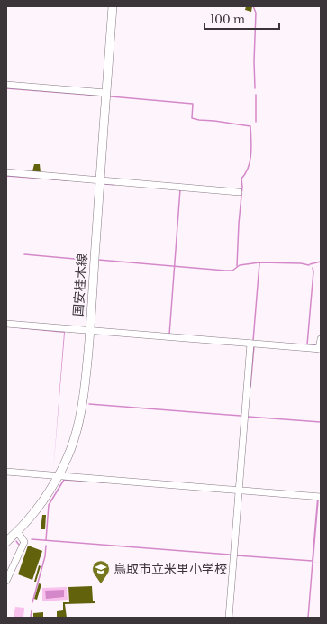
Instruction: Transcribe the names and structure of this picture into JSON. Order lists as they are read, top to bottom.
{
  "streets": {
    "main road": ["国安桂木線"]
  },
  "places": {
    "school or university": ["鳥取市立米里小学校"]
  },
  "scale_bar": "100 m"
}
